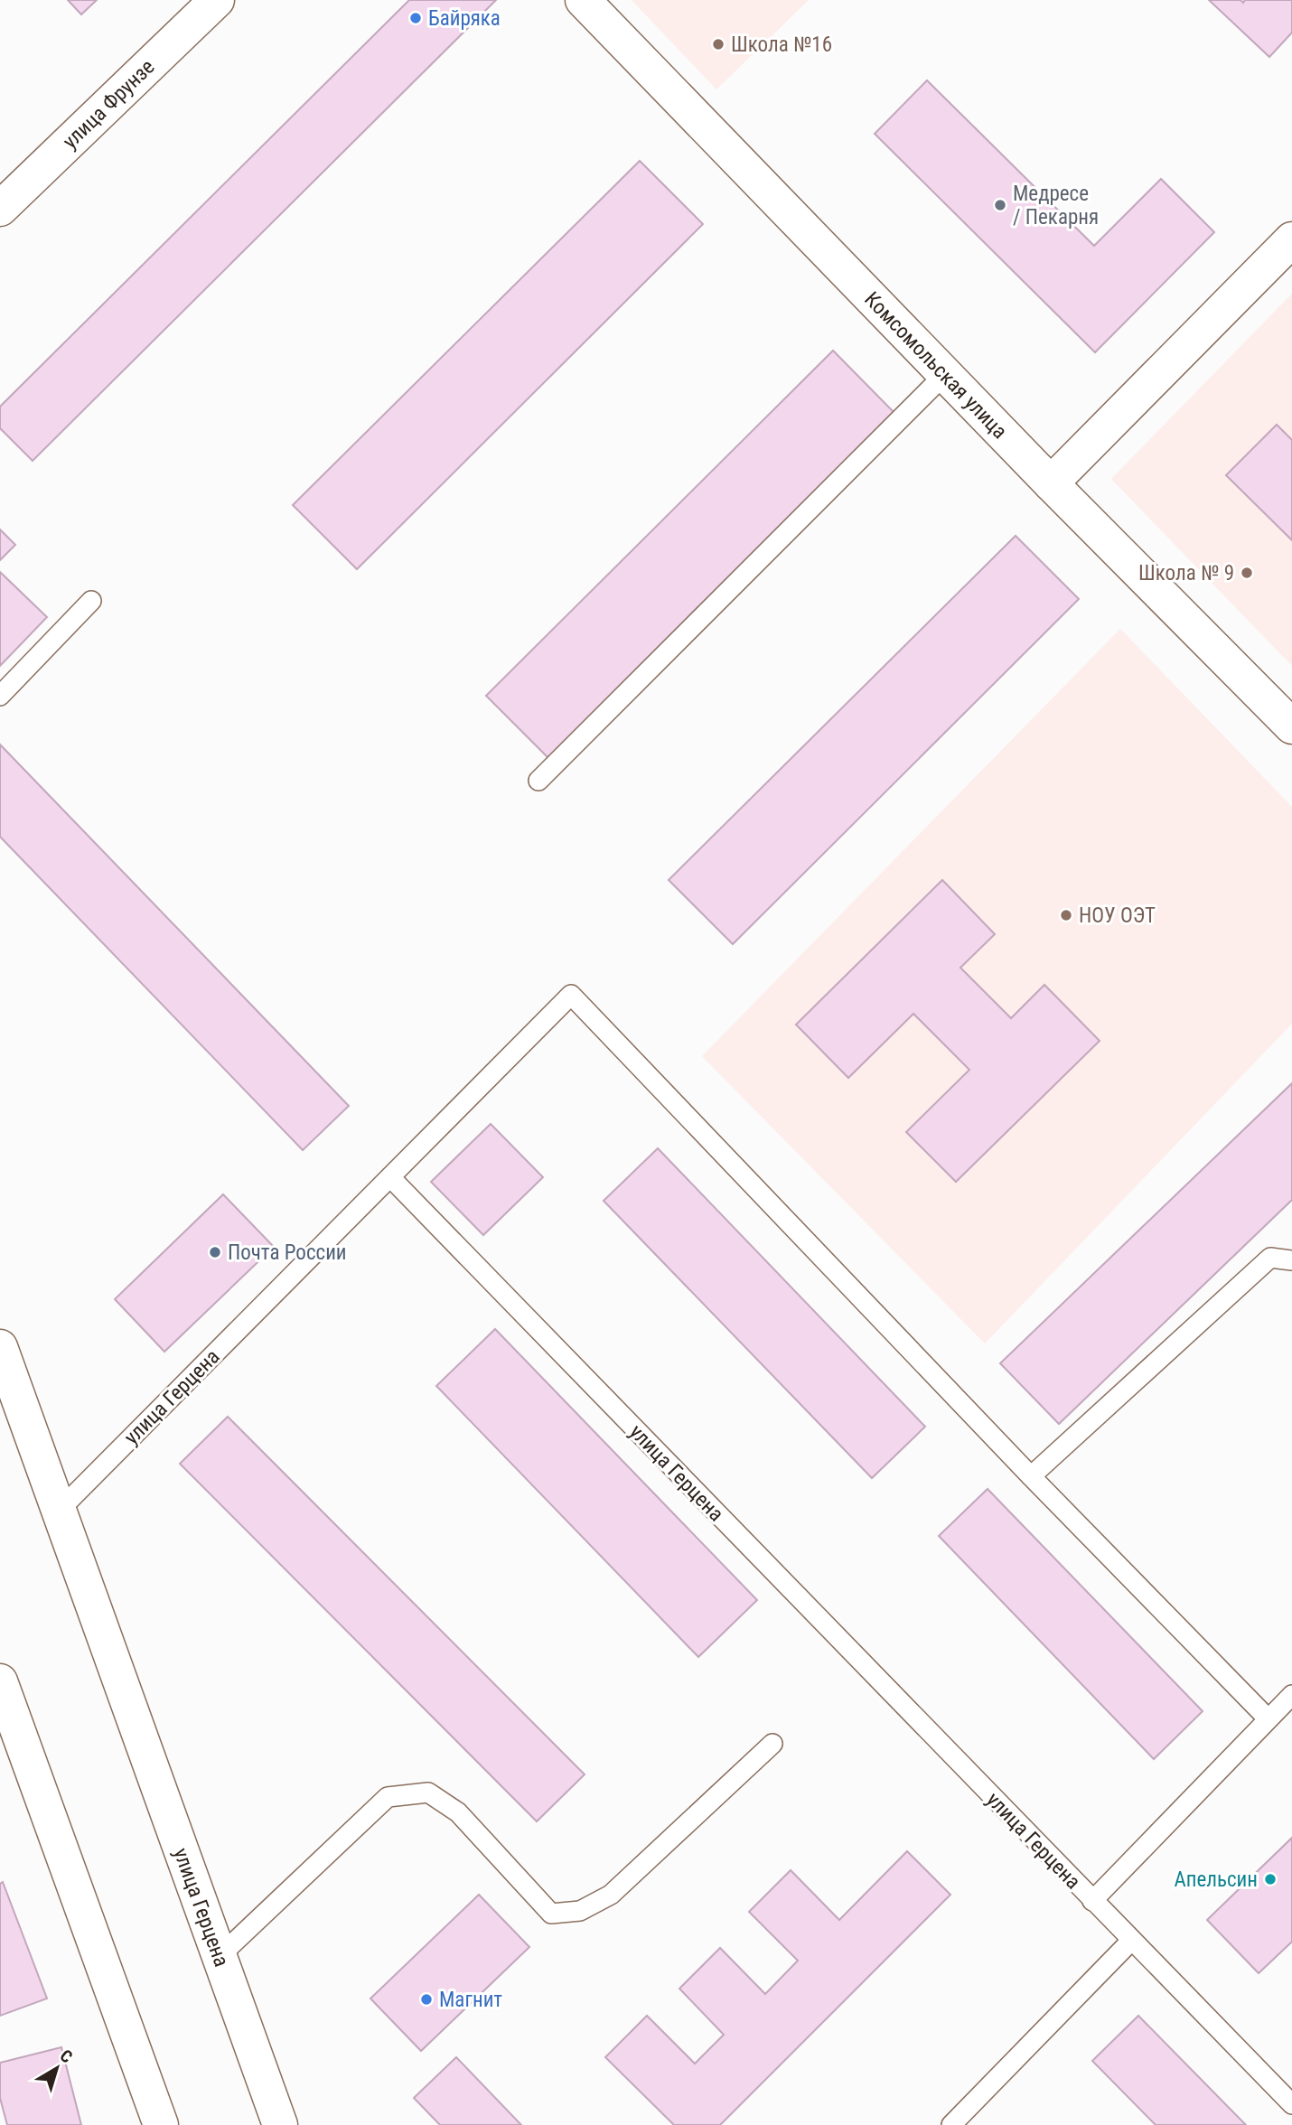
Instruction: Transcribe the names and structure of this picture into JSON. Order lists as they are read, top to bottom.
{
  "streets": {
    "street": ["улица Фрунзе", "Комсомольская улица", "улица Герцена"]
  },
  "places": [
    "Байряка",
    "Школа №16",
    "Медресе / Пекарня",
    "Школа № 9",
    "НОУ ОЭТ",
    "Почта России",
    "Апельсин",
    "Магнит"
  ],
  "north": "top right"
}
